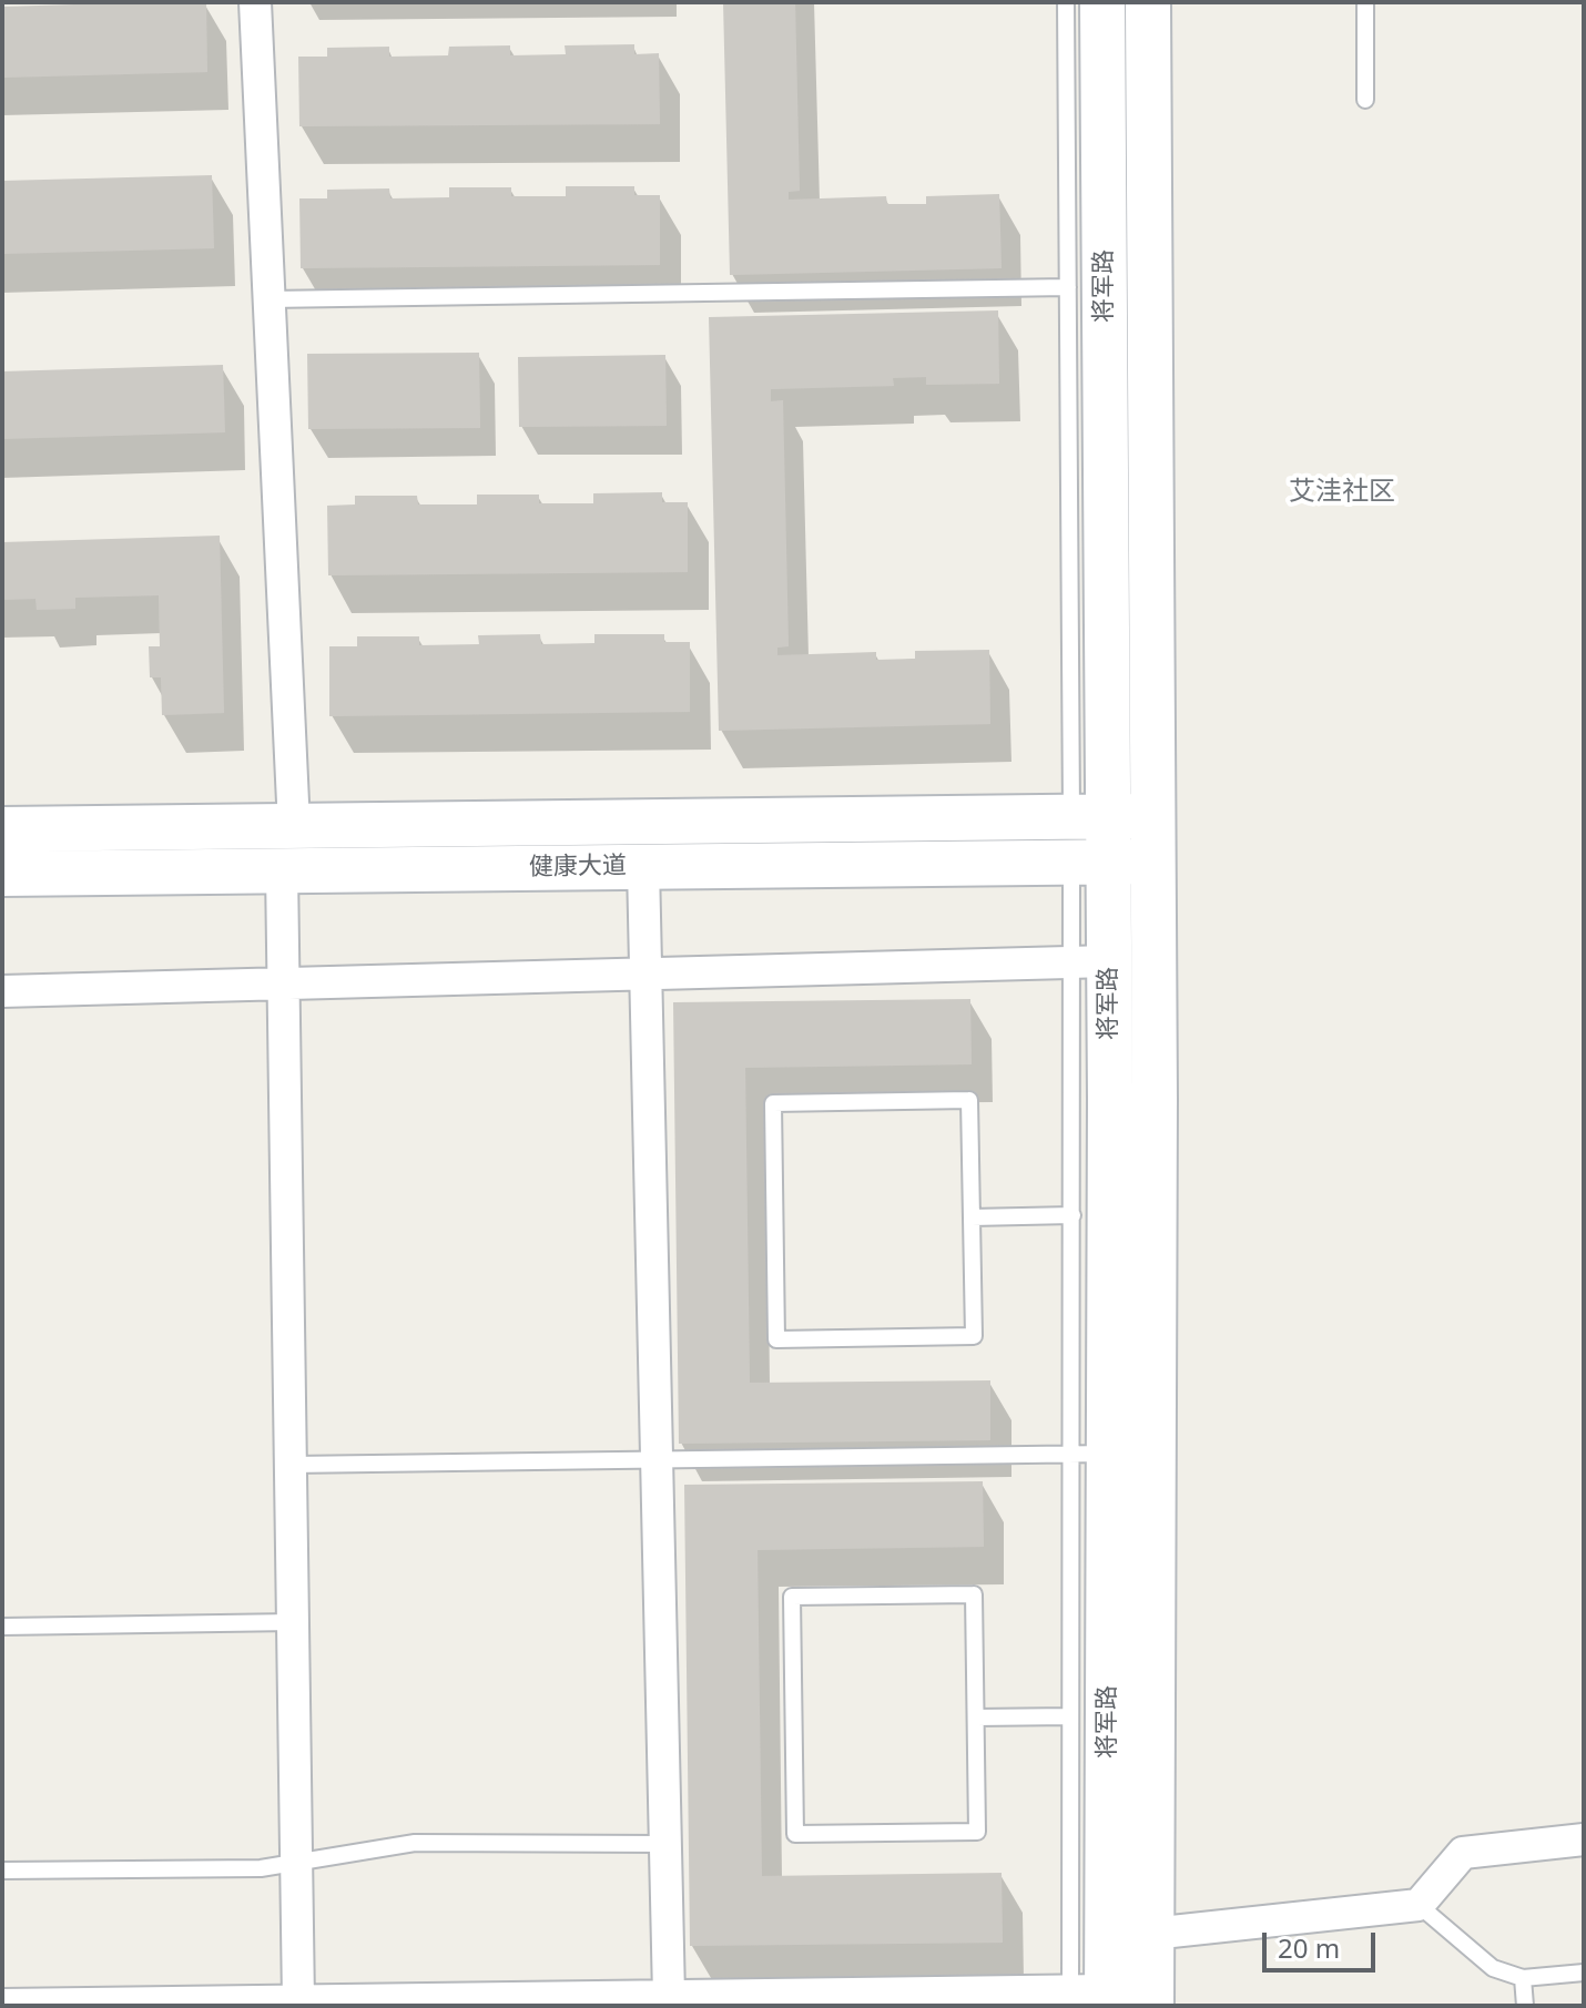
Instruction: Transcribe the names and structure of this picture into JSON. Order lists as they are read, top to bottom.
{
  "streets": {
    "main road": ["将军路", "健康大道"]
  },
  "crossings": [
    ["将军路", "健康大道"]
  ],
  "districts": ["艾洼社区"],
  "scale_bar": "20 m"
}
